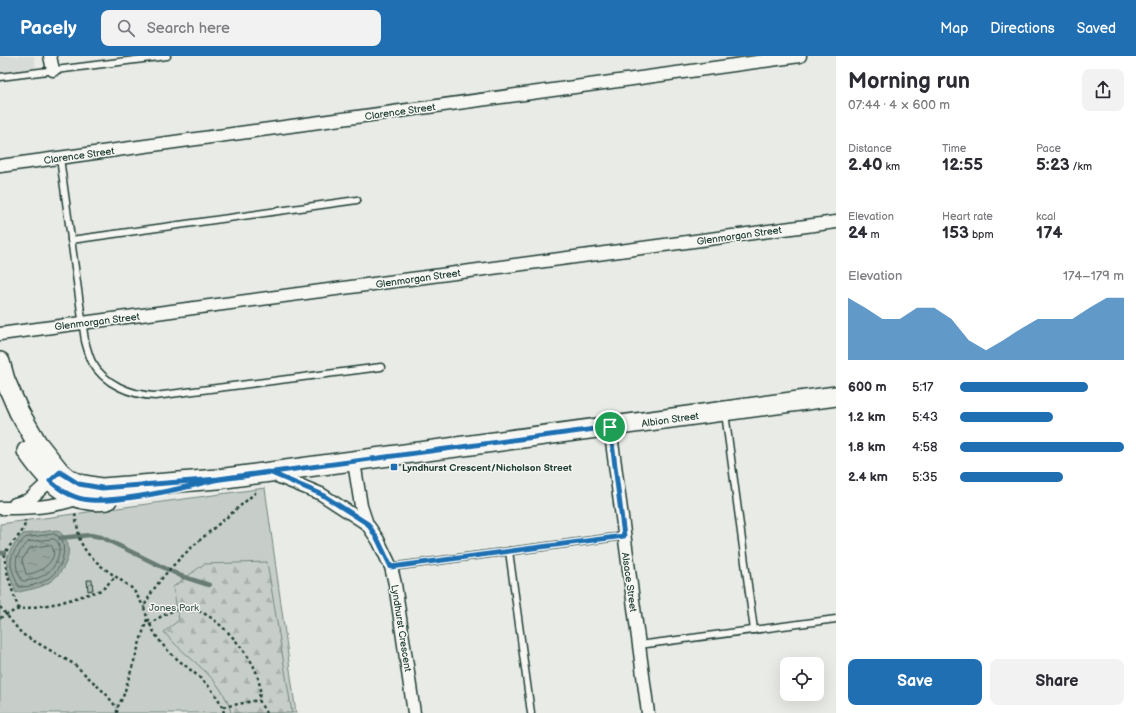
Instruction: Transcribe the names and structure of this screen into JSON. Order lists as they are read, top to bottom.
{
  "streets": {
    "main road": ["Albion Street"],
    "street": [
      "Clarence Street",
      "Glenmorgan Street",
      "Alsace Street",
      "Lyndhurst Crescent"
    ]
  },
  "crossings": [
    ["Albion Street", "Alsace Street"],
    ["Albion Street", "Lyndhurst Crescent"]
  ],
  "parks": ["Jones Park"],
  "places": {
    "transit": ["Lyndhurst Crescent/Nicholson Street"]
  },
  "page": {
    "header": "Pacely",
    "search": "Search here",
    "nav": ["Map", "Directions", "Saved"],
    "heading": ["Morning run", "07:44 · 4 × 600 m"],
    "stats": [
      ["Distance", "2.40 km"],
      ["Time", "12:55"],
      ["Pace", "5:23 /km"],
      ["Elevation", "24 m"],
      ["Heart rate", "153 bpm"],
      ["kcal", "174"]
    ],
    "chart": ["Elevation", "174–179 m"],
    "list": [
      {
        "name": "600 m",
        "note": "5:17"
      },
      {
        "name": "1.2 km",
        "note": "5:43"
      },
      {
        "name": "1.8 km",
        "note": "4:58"
      },
      {
        "name": "2.4 km",
        "note": "5:35"
      }
    ],
    "buttons": ["Save", "Share"]
  }
}
